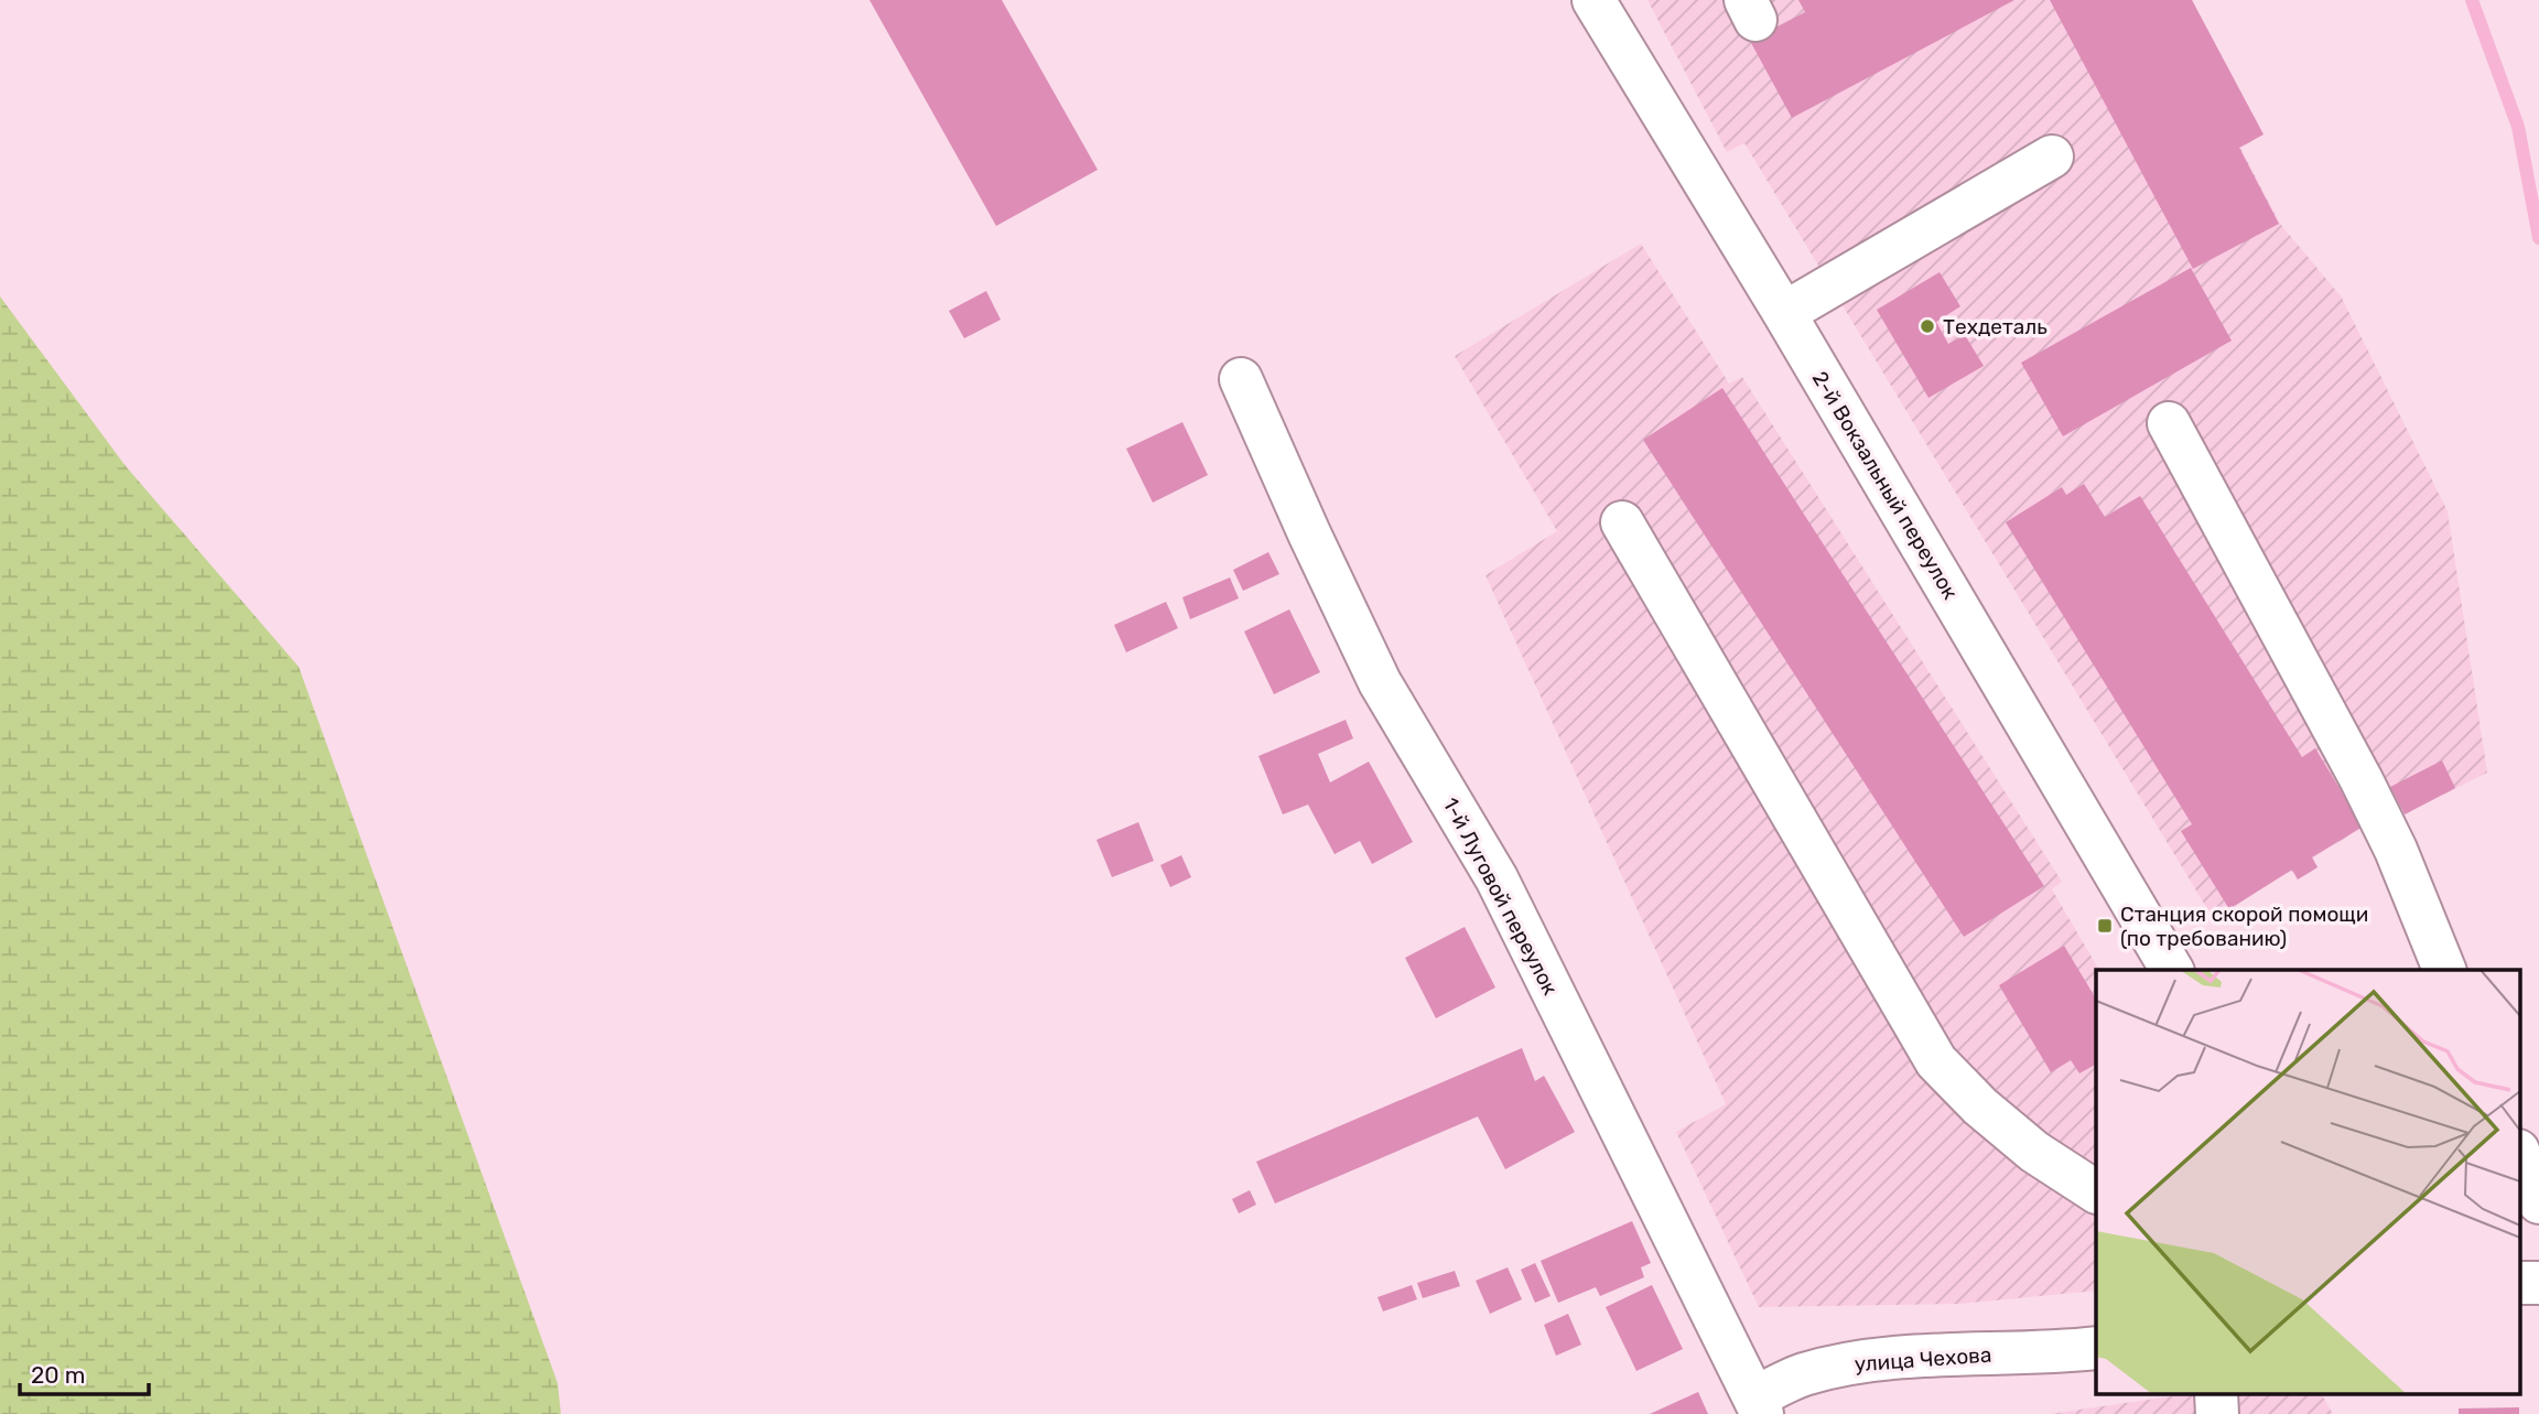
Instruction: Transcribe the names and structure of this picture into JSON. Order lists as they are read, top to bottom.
{
  "streets": {
    "street": ["2-й Вокзальный переулок", "1-й Луговой переулок", "улица Чехова"]
  },
  "crossings": [
    ["1-й Луговой переулок", "улица Чехова"]
  ],
  "places": {
    "other": ["Техдеталь"],
    "transit": ["Станция скорой помощи (по требованию)"]
  },
  "scale_bar": "20 m"
}
